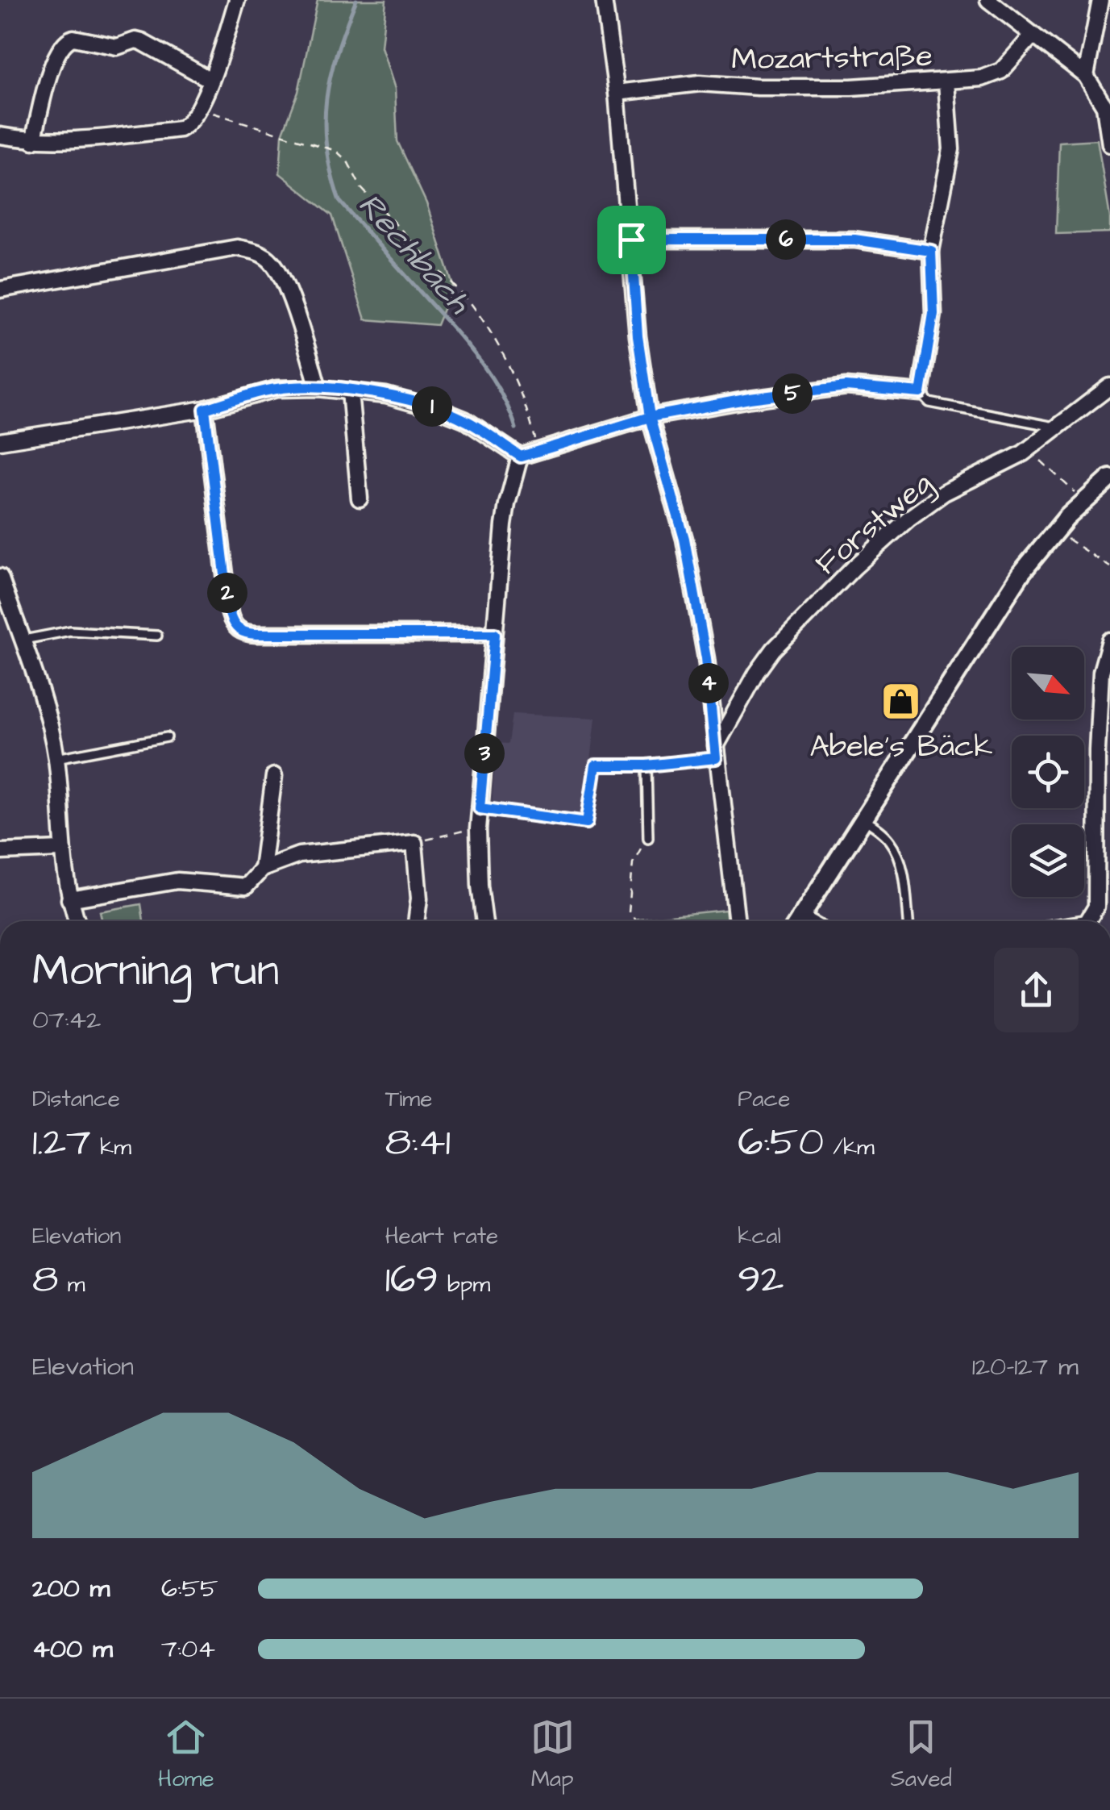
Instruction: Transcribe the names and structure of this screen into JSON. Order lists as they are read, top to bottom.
{
  "streets": {
    "street": ["Mozartstraße", "Forstweg"]
  },
  "water": ["Rechbach"],
  "places": {
    "shop": ["Abele's Bäck"]
  },
  "north": "bottom right",
  "page": {
    "pins": [
      "6",
      "5",
      "1",
      "2",
      "4",
      "3"
    ],
    "heading": ["Morning run", "07:42"],
    "stats": [
      ["Distance", "1.27 km"],
      ["Time", "8:41"],
      ["Pace", "6:50 /km"],
      ["Elevation", "8 m"],
      ["Heart rate", "169 bpm"],
      ["kcal", "92"]
    ],
    "chart": ["Elevation", "120–127 m"],
    "list": [
      {
        "name": "200 m",
        "note": "6:55"
      },
      {
        "name": "400 m",
        "note": "7:04"
      }
    ],
    "tabs": ["Home", "Map", "Saved"]
  }
}
